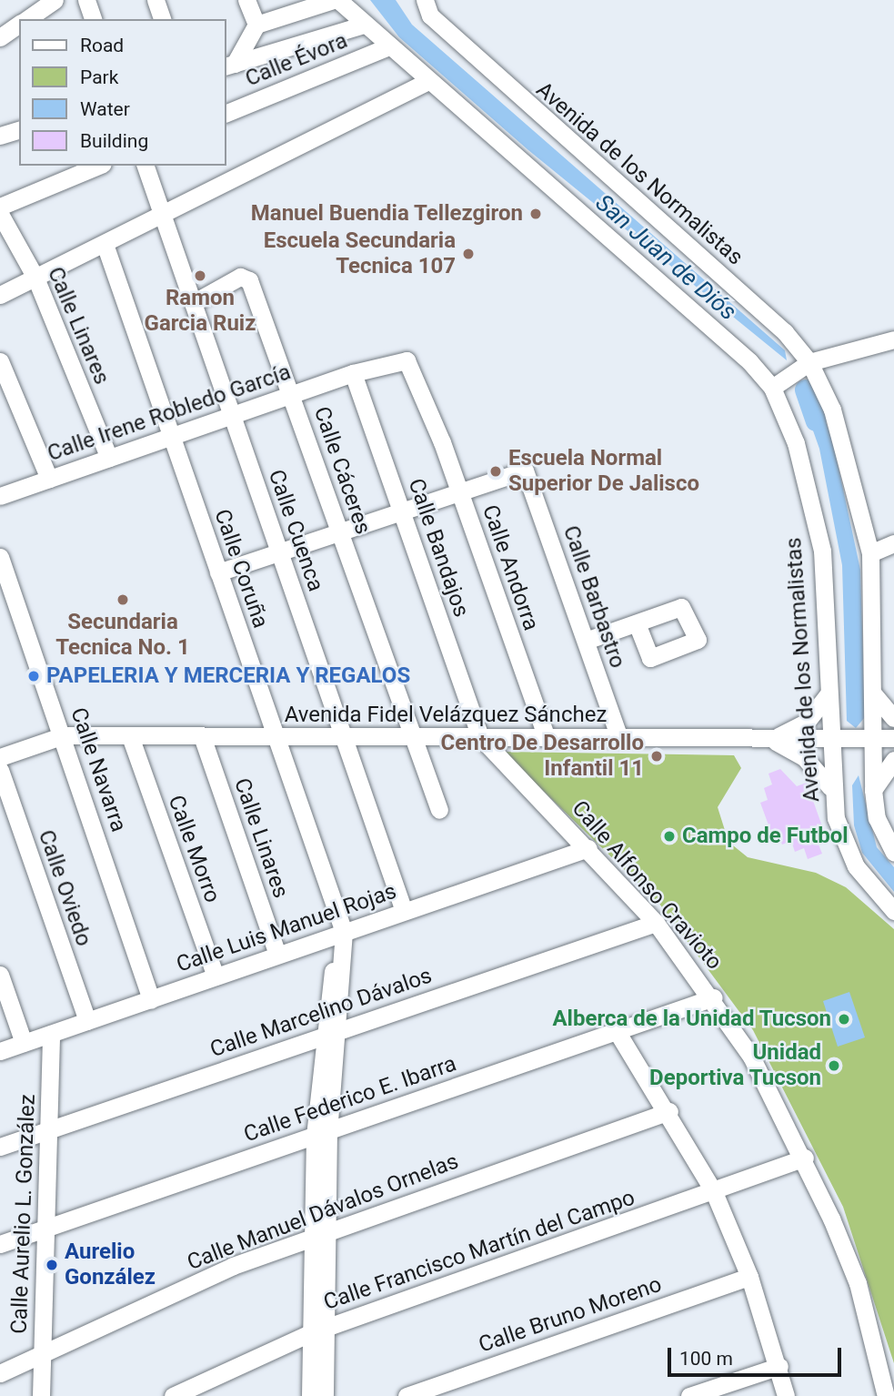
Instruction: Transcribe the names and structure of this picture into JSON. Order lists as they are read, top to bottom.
{
  "streets": {
    "street": [
      "Calle Évora",
      "Avenida de los Normalistas",
      "Calle Linares",
      "Calle Irene Robledo García",
      "Calle Cáceres",
      "Calle Cuenca",
      "Calle Bandajos",
      "Calle Andorra",
      "Calle Coruña",
      "Calle Barbastro",
      "Avenida Fidel Velázquez Sánchez",
      "Calle Navarra",
      "Calle Morro",
      "Calle Alfonso Cravioto",
      "Calle Oviedo",
      "Calle Luis Manuel Rojas",
      "Calle Marcelino Dávalos",
      "Calle Federico E. Ibarra",
      "Calle Manuel Dávalos Ornelas",
      "Calle Aurelio L. González",
      "Calle Francisco Martín del Campo",
      "Calle Bruno Moreno"
    ]
  },
  "crossings": [
    ["Calle Évora", "Avenida de los Normalistas"],
    ["Avenida de los Normalistas", "Avenida Fidel Velázquez Sánchez"],
    ["Calle Linares", "Calle Irene Robledo García"],
    ["Calle Linares", "Avenida Fidel Velázquez Sánchez"],
    ["Calle Linares", "Calle Luis Manuel Rojas"],
    ["Calle Irene Robledo García", "Calle Cáceres"],
    ["Calle Irene Robledo García", "Calle Cuenca"],
    ["Calle Irene Robledo García", "Calle Bandajos"],
    ["Calle Irene Robledo García", "Calle Andorra"],
    ["Calle Irene Robledo García", "Calle Coruña"],
    ["Calle Cáceres", "Calle Cuenca"],
    ["Calle Cáceres", "Avenida Fidel Velázquez Sánchez"],
    ["Calle Cuenca", "Avenida Fidel Velázquez Sánchez"],
    ["Calle Cuenca", "Calle Luis Manuel Rojas"],
    ["Calle Bandajos", "Calle Andorra"],
    ["Calle Bandajos", "Avenida Fidel Velázquez Sánchez"],
    ["Calle Bandajos", "Calle Alfonso Cravioto"],
    ["Calle Andorra", "Calle Barbastro"],
    ["Calle Andorra", "Avenida Fidel Velázquez Sánchez"],
    ["Calle Coruña", "Avenida Fidel Velázquez Sánchez"],
    ["Calle Coruña", "Calle Luis Manuel Rojas"],
    ["Calle Coruña", "Calle Marcelino Dávalos"],
    ["Calle Coruña", "Calle Federico E. Ibarra"],
    ["Calle Coruña", "Calle Manuel Dávalos Ornelas"],
    ["Calle Coruña", "Calle Francisco Martín del Campo"],
    ["Calle Barbastro", "Avenida Fidel Velázquez Sánchez"],
    ["Avenida Fidel Velázquez Sánchez", "Calle Navarra"],
    ["Avenida Fidel Velázquez Sánchez", "Calle Morro"],
    ["Avenida Fidel Velázquez Sánchez", "Calle Alfonso Cravioto"],
    ["Calle Navarra", "Calle Luis Manuel Rojas"],
    ["Calle Morro", "Calle Luis Manuel Rojas"],
    ["Calle Alfonso Cravioto", "Calle Luis Manuel Rojas"],
    ["Calle Alfonso Cravioto", "Calle Marcelino Dávalos"],
    ["Calle Alfonso Cravioto", "Calle Federico E. Ibarra"],
    ["Calle Alfonso Cravioto", "Calle Francisco Martín del Campo"],
    ["Calle Oviedo", "Calle Luis Manuel Rojas"],
    ["Calle Luis Manuel Rojas", "Calle Aurelio L. González"],
    ["Calle Marcelino Dávalos", "Calle Aurelio L. González"],
    ["Calle Federico E. Ibarra", "Calle Aurelio L. González"],
    ["Calle Manuel Dávalos Ornelas", "Calle Aurelio L. González"]
  ],
  "water": ["San Juan de Diós"],
  "places": [
    "Manuel Buendia Tellezgiron",
    "Escuela Secundaria Tecnica 107",
    "Ramon Garcia Ruiz",
    "Escuela Normal Superior De Jalisco",
    "Secundaria Tecnica No. 1",
    "PAPELERIA Y MERCERIA Y REGALOS",
    "Centro De Desarrollo Infantil 11",
    "Campo de Futbol",
    "Alberca de la Unidad Tucson",
    "Unidad Deportiva Tucson",
    "Aurelio González"
  ],
  "legend": [
    "Road",
    "Park",
    "Water",
    "Building"
  ],
  "scale_bar": "100 m"
}
